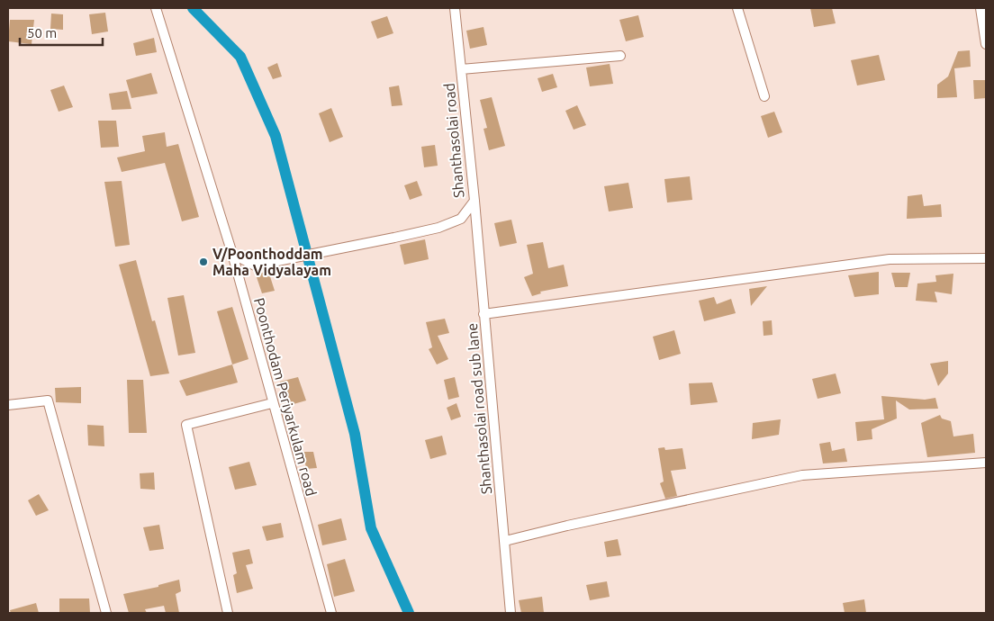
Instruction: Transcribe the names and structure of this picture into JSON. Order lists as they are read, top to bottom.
{
  "streets": {
    "street": ["Shanthasolai road", "Poonthodam Periyarkulam road", "Shanthasolai road sub lane"]
  },
  "crossings": [
    ["Shanthasolai road", "Poonthodam Periyarkulam road"],
    ["Shanthasolai road", "Shanthasolai road sub lane"]
  ],
  "places": ["V/Poonthoddam Maha Vidyalayam"],
  "scale_bar": "50 m"
}
